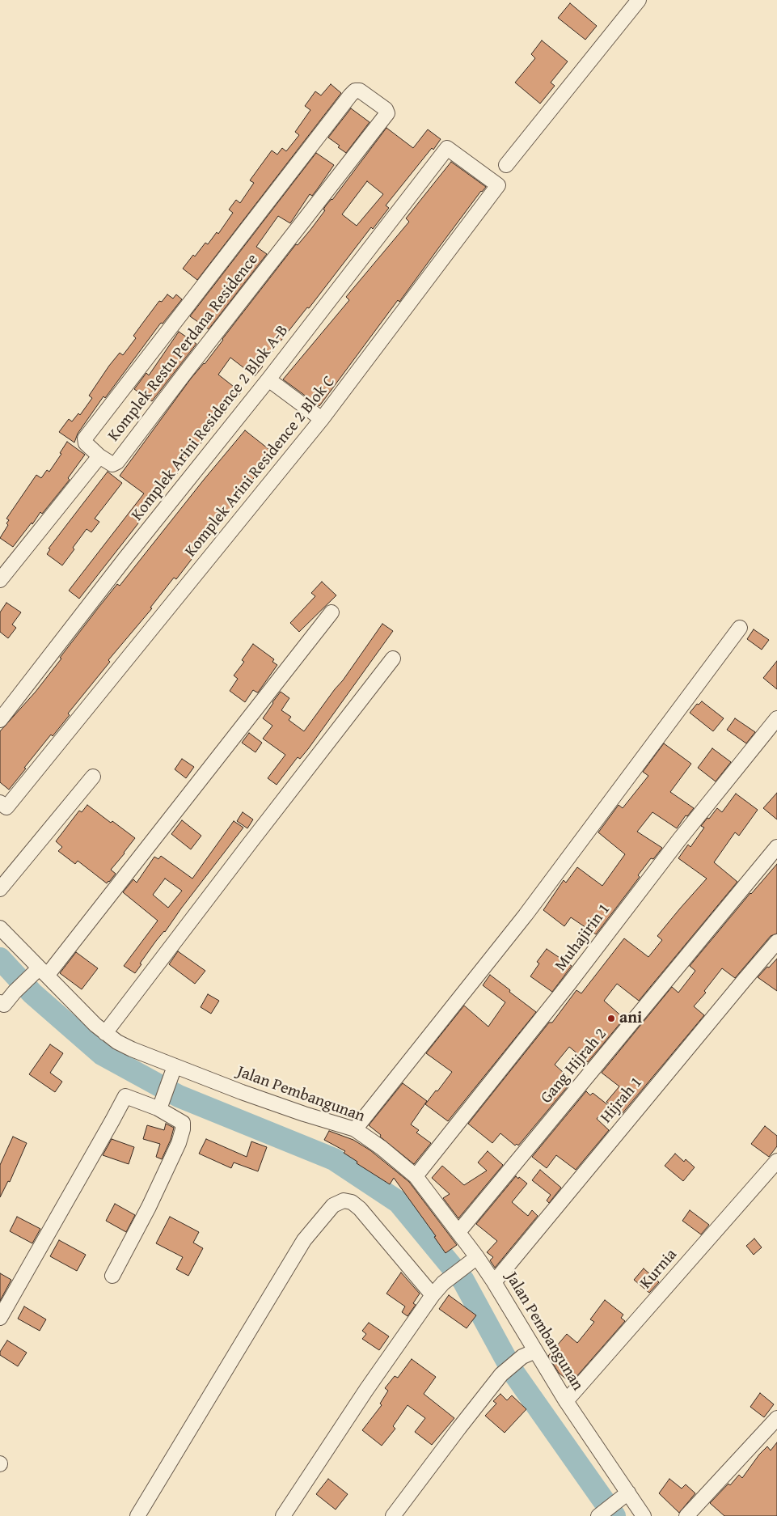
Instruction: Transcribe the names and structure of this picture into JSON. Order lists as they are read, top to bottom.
{
  "streets": {
    "street": [
      "Komplek Restu Perdana Residence",
      "Komplek Arini Residence 2 Blok A-B",
      "Komplek Arini Residence 2 Blok C",
      "Muhajirin 1",
      "Gang Hijrah 2",
      "Jalan Pembangunan",
      "Hijrah 1",
      "Kurnia"
    ]
  },
  "crossings": [
    ["Komplek Arini Residence 2 Blok A-B", "Komplek Arini Residence 2 Blok C"],
    ["Muhajirin 1", "Jalan Pembangunan"],
    ["Gang Hijrah 2", "Jalan Pembangunan"],
    ["Jalan Pembangunan", "Hijrah 1"],
    ["Jalan Pembangunan", "Kurnia"]
  ],
  "places": ["ani"]
}
